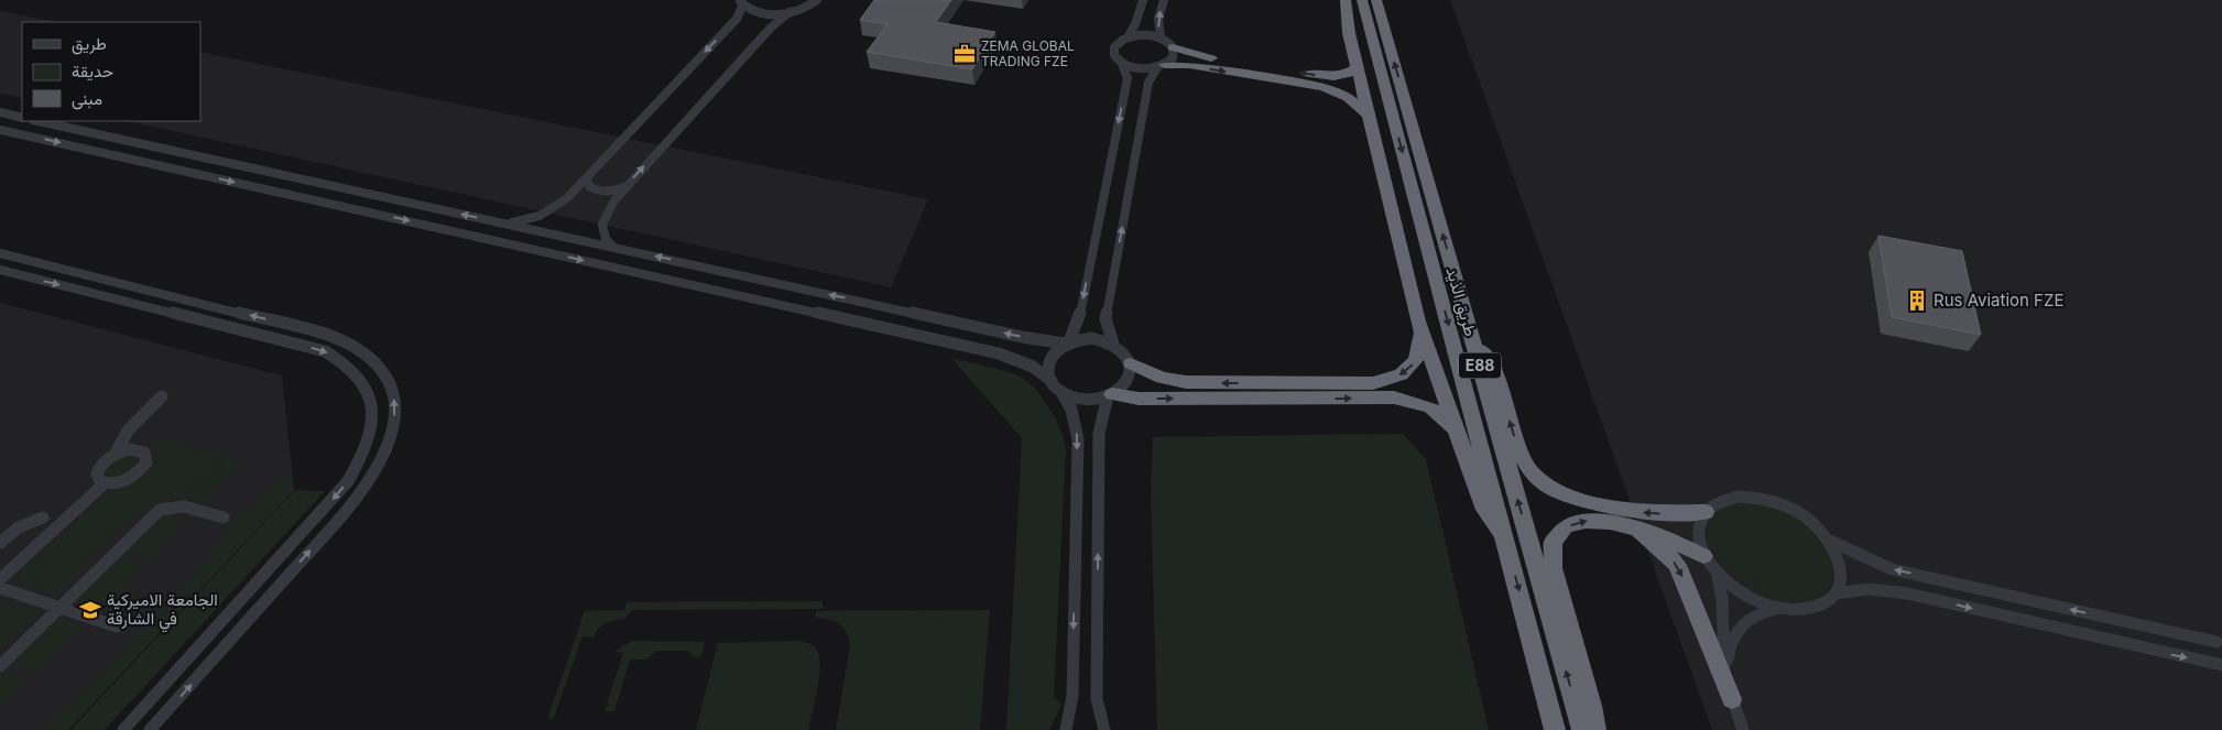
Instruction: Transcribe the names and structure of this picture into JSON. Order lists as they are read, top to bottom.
{
  "streets": {
    "highway": ["طريق الذيد", "E88"]
  },
  "places": {
    "office": ["ZEMA GLOBAL TRADING FZE"],
    "building": ["Rus Aviation FZE"],
    "school or university": ["الجامعة الاميركية في الشارقة"]
  },
  "legend": ["طريق", "حديقة", "مبنى"]
}
